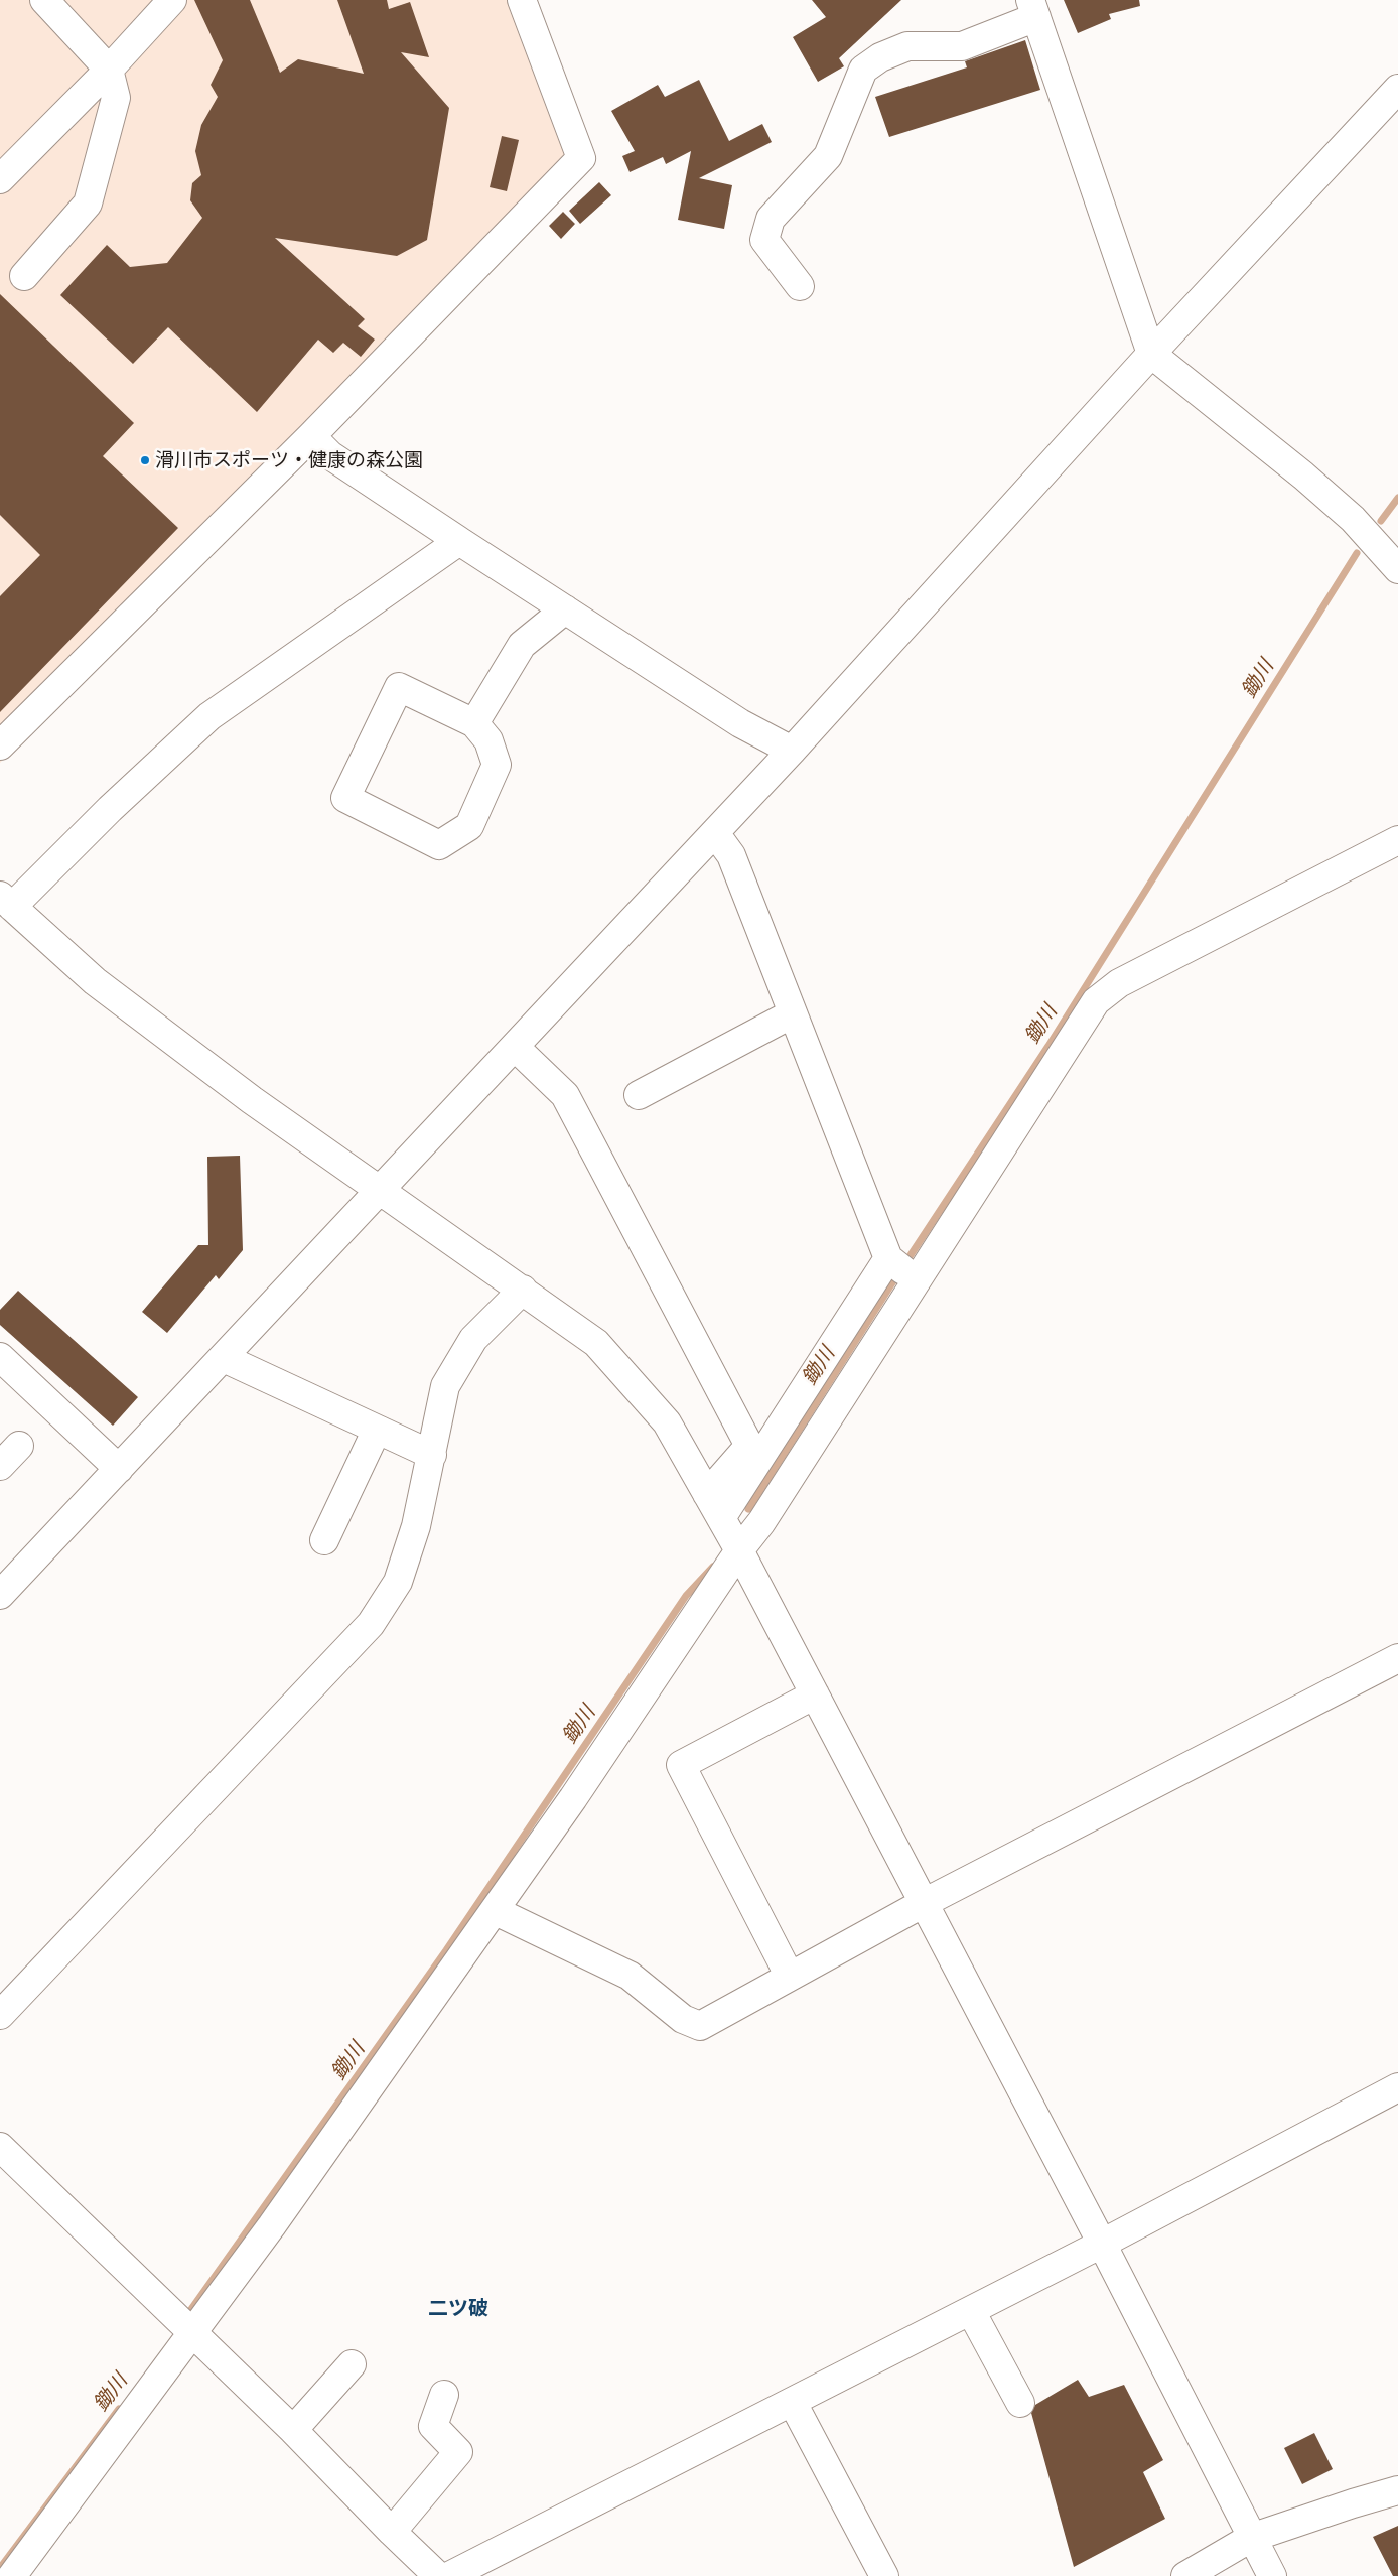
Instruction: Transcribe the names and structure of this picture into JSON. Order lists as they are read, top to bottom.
{
  "districts": ["二ツ破"],
  "water": ["鋤川"],
  "places": ["滑川市スポーツ・健康の森公園"]
}
